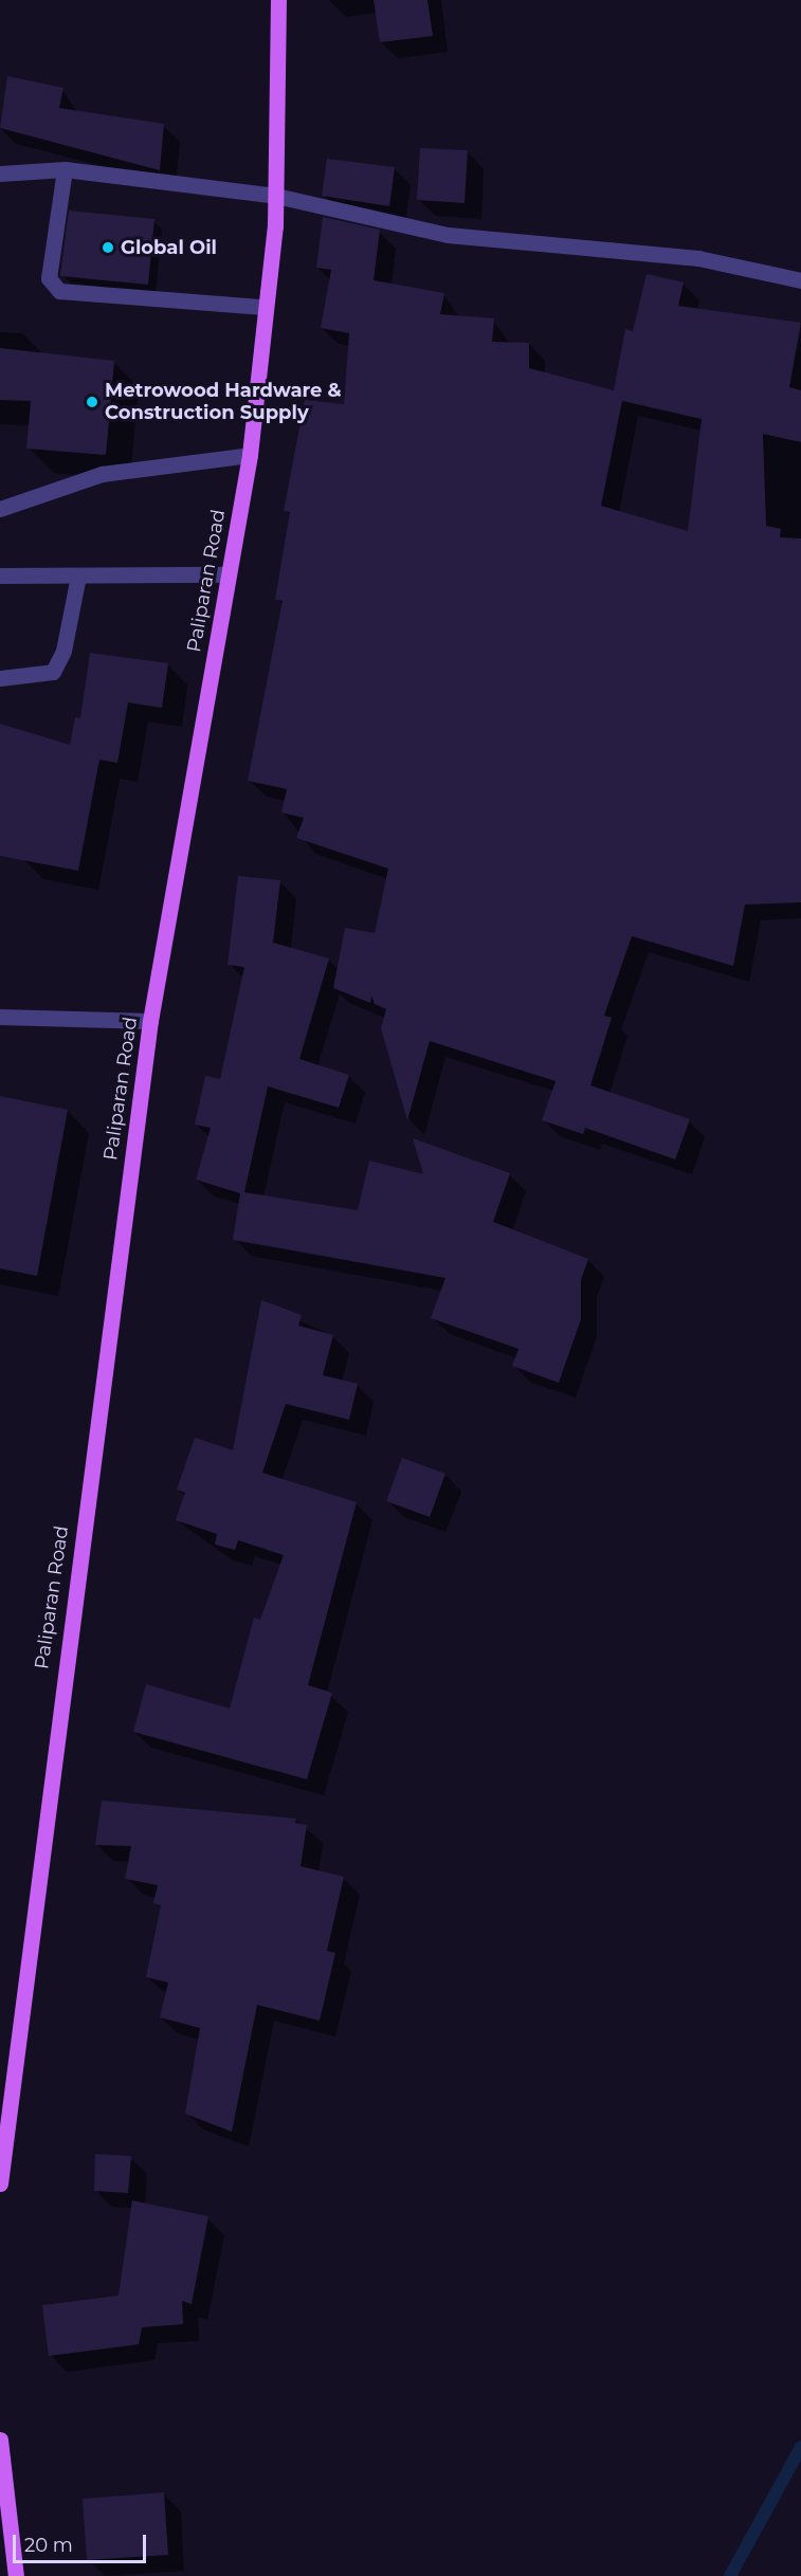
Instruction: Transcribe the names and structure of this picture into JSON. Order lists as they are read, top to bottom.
{
  "streets": {
    "main road": ["Paliparan Road"]
  },
  "places": ["Global Oil", "Metrowood Hardware & Construction Supply"],
  "scale_bar": "20 m"
}
